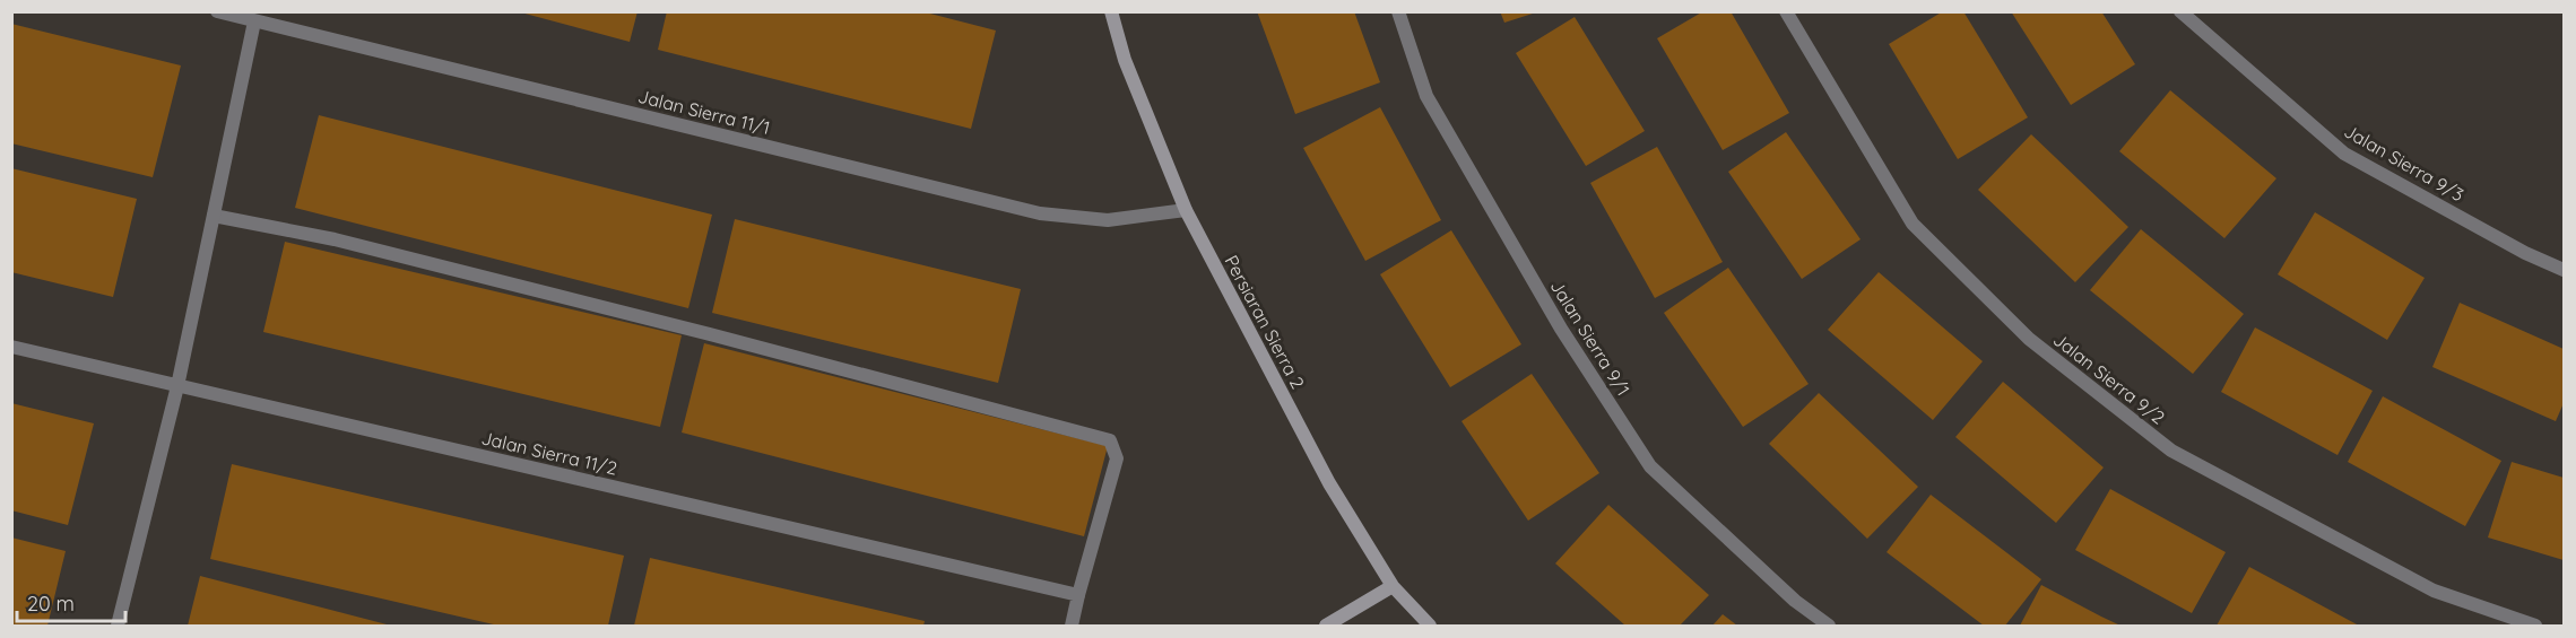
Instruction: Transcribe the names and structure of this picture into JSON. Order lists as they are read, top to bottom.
{
  "streets": {
    "street": [
      "Jalan Sierra 11/1",
      "Jalan Sierra 9/3",
      "Persiaran Sierra 2",
      "Jalan Sierra 9/1",
      "Jalan Sierra 9/2",
      "Jalan Sierra 11/2"
    ]
  },
  "crossings": [
    ["Jalan Sierra 11/1", "Persiaran Sierra 2"]
  ],
  "scale_bar": "20 m"
}
